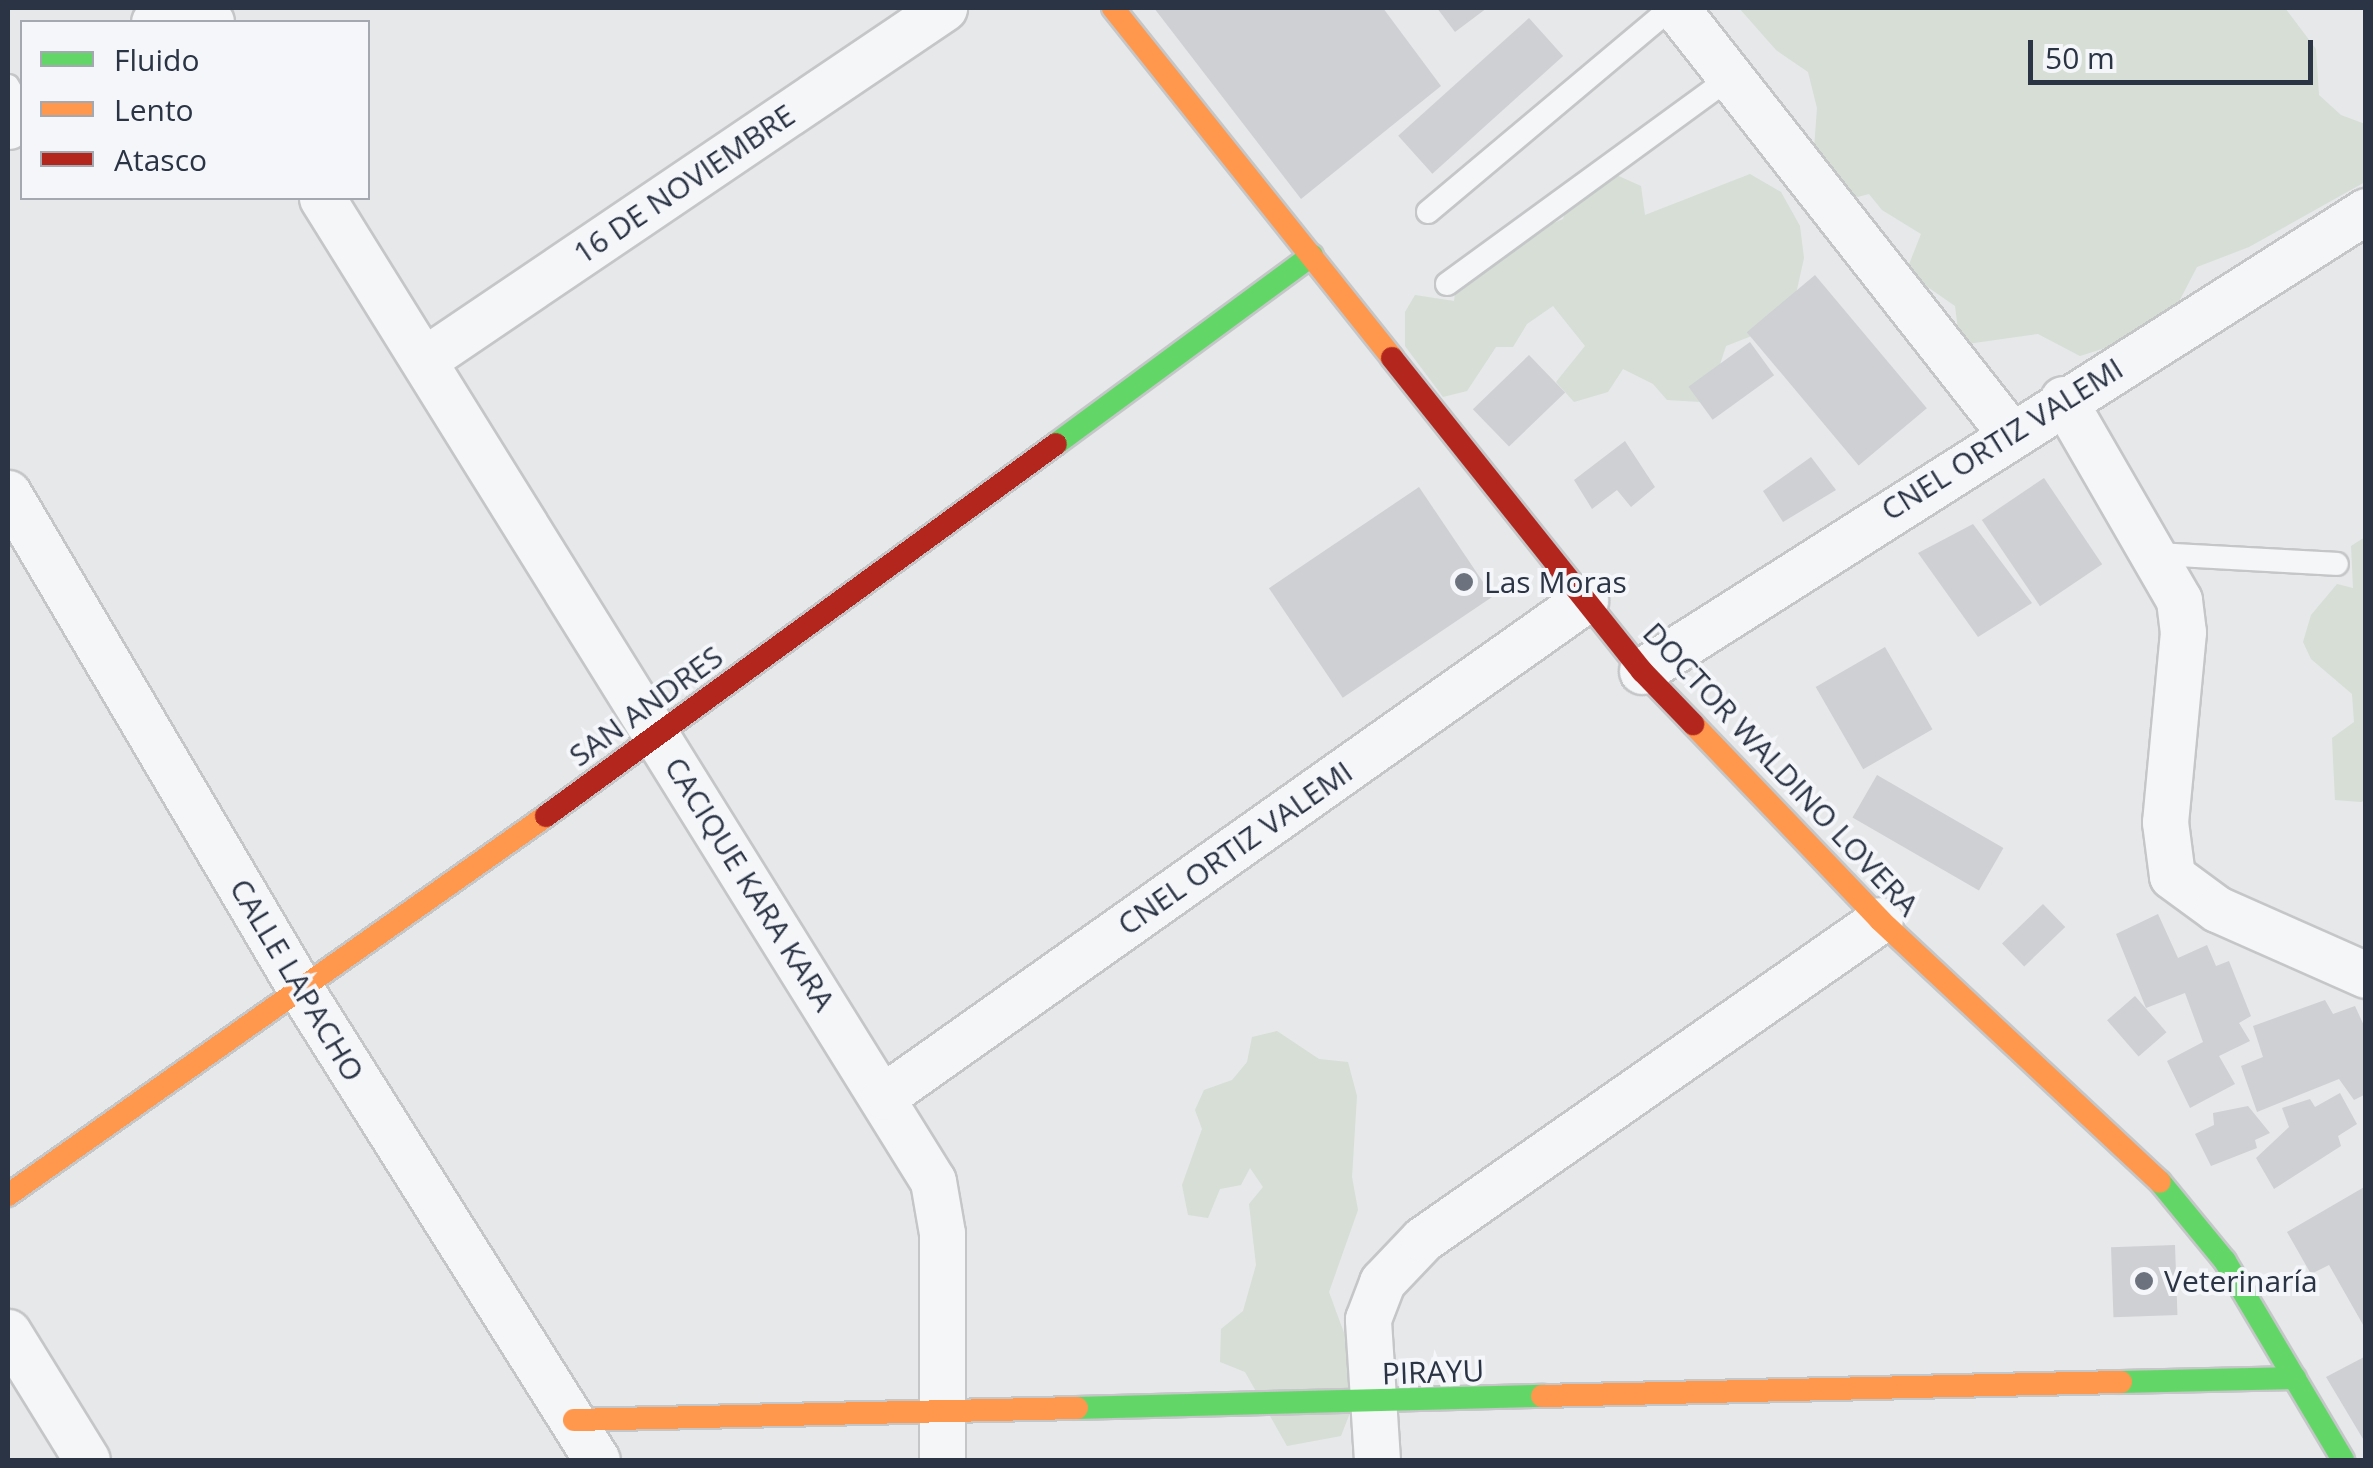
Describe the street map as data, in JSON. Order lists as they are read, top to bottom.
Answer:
{
  "streets": {
    "street": [
      "16 DE NOVIEMBRE",
      "CNEL ORTIZ VALEMI",
      "SAN ANDRES",
      "DOCTOR WALDINO LOVERA",
      "CACIQUE KARA KARA",
      "CALLE LAPACHO",
      "PIRAYU"
    ]
  },
  "crossings": [
    ["16 DE NOVIEMBRE", "CACIQUE KARA KARA"],
    ["CNEL ORTIZ VALEMI", "DOCTOR WALDINO LOVERA"],
    ["CNEL ORTIZ VALEMI", "CACIQUE KARA KARA"],
    ["SAN ANDRES", "DOCTOR WALDINO LOVERA"],
    ["SAN ANDRES", "CACIQUE KARA KARA"],
    ["SAN ANDRES", "CALLE LAPACHO"],
    ["DOCTOR WALDINO LOVERA", "PIRAYU"],
    ["CACIQUE KARA KARA", "PIRAYU"],
    ["CALLE LAPACHO", "PIRAYU"]
  ],
  "places": ["Las Moras", "Veterinaría"],
  "legend": ["Fluido", "Lento", "Atasco"],
  "scale_bar": "50 m"
}
